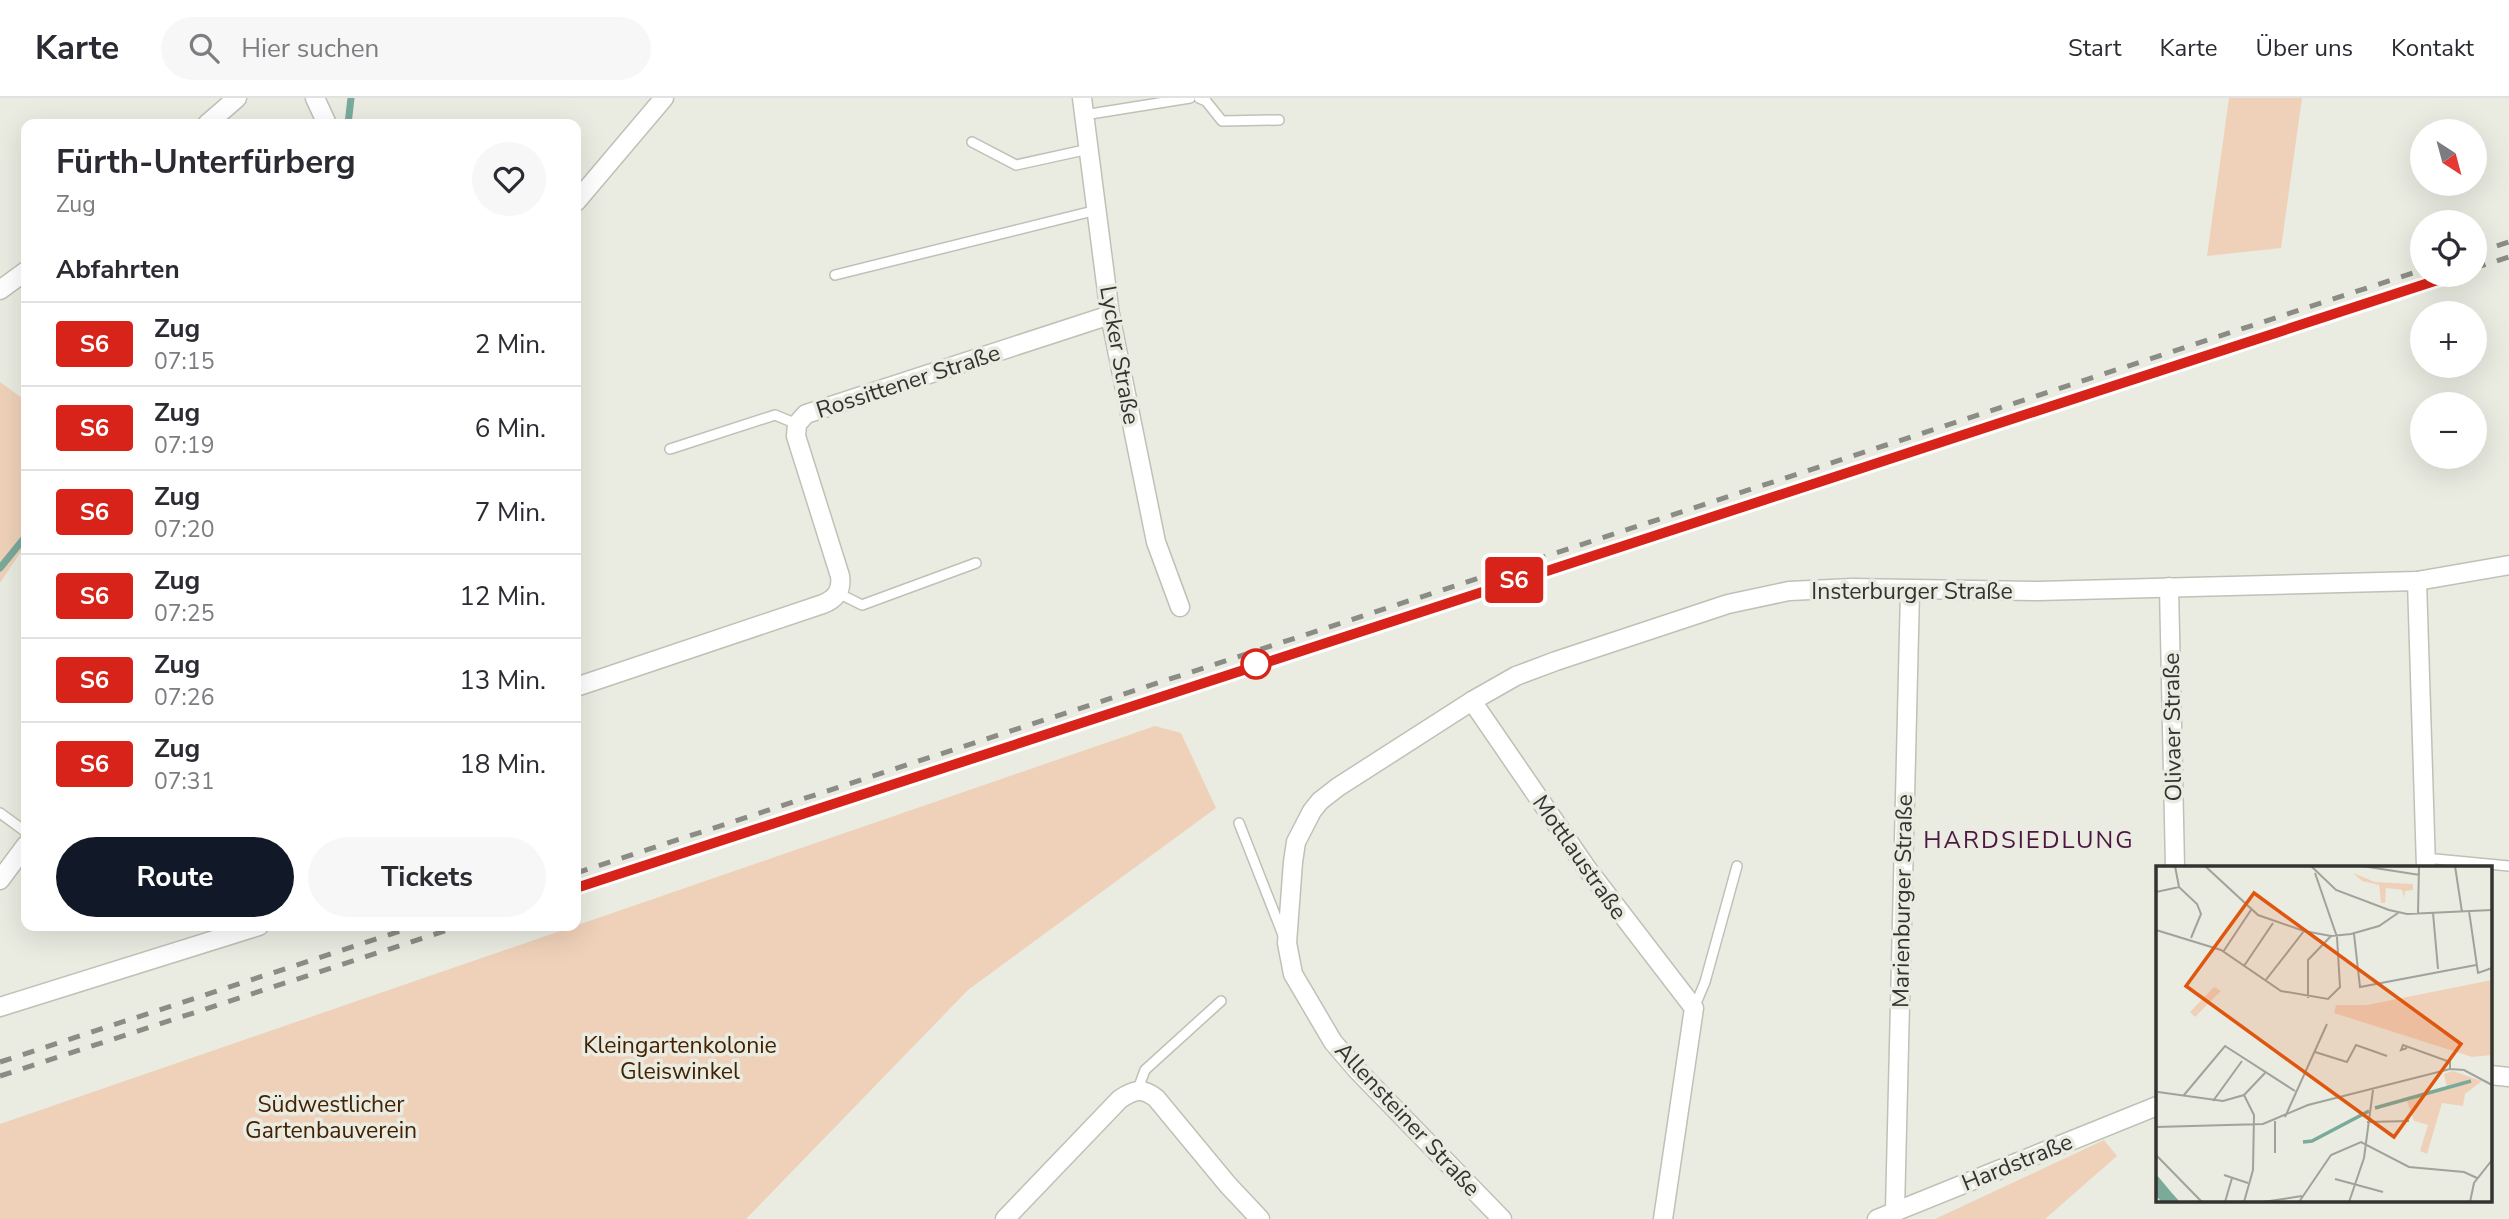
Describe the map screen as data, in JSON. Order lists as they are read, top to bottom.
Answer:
{
  "streets": {
    "street": [
      "Lycker Straße",
      "Rossittener Straße",
      "Insterburger Straße",
      "Olivaer Straße",
      "Mottlaustraße",
      "Marienburger Straße",
      "Allensteiner Straße",
      "Hardstraße"
    ]
  },
  "crossings": [
    ["Lycker Straße", "Rossittener Straße"],
    ["Insterburger Straße", "Olivaer Straße"],
    ["Insterburger Straße", "Mottlaustraße"],
    ["Insterburger Straße", "Marienburger Straße"],
    ["Insterburger Straße", "Allensteiner Straße"],
    ["Marienburger Straße", "Hardstraße"]
  ],
  "districts": ["HARDSIEDLUNG"],
  "parks": ["Kleingartenkolonie Gleiswinkel", "Südwestlicher Gartenbauverein"],
  "north": "bottom right",
  "page": {
    "header": "Karte",
    "search": "Hier suchen",
    "nav": [
      "Start",
      "Karte",
      "Über uns",
      "Kontakt"
    ],
    "on_map": "S6",
    "map_buttons": ["+", "−"],
    "heading": [
      ["Fürth-Unterfürberg", "Zug"],
      "Abfahrten"
    ],
    "list": [
      {
        "mark": "S6",
        "name": "Zug",
        "note": "07:15",
        "value": "2 Min."
      },
      {
        "mark": "S6",
        "name": "Zug",
        "note": "07:19",
        "value": "6 Min."
      },
      {
        "mark": "S6",
        "name": "Zug",
        "note": "07:20",
        "value": "7 Min."
      },
      {
        "mark": "S6",
        "name": "Zug",
        "note": "07:25",
        "value": "12 Min."
      },
      {
        "mark": "S6",
        "name": "Zug",
        "note": "07:26",
        "value": "13 Min."
      },
      {
        "mark": "S6",
        "name": "Zug",
        "note": "07:31",
        "value": "18 Min."
      }
    ],
    "buttons": ["Route", "Tickets"]
  }
}
